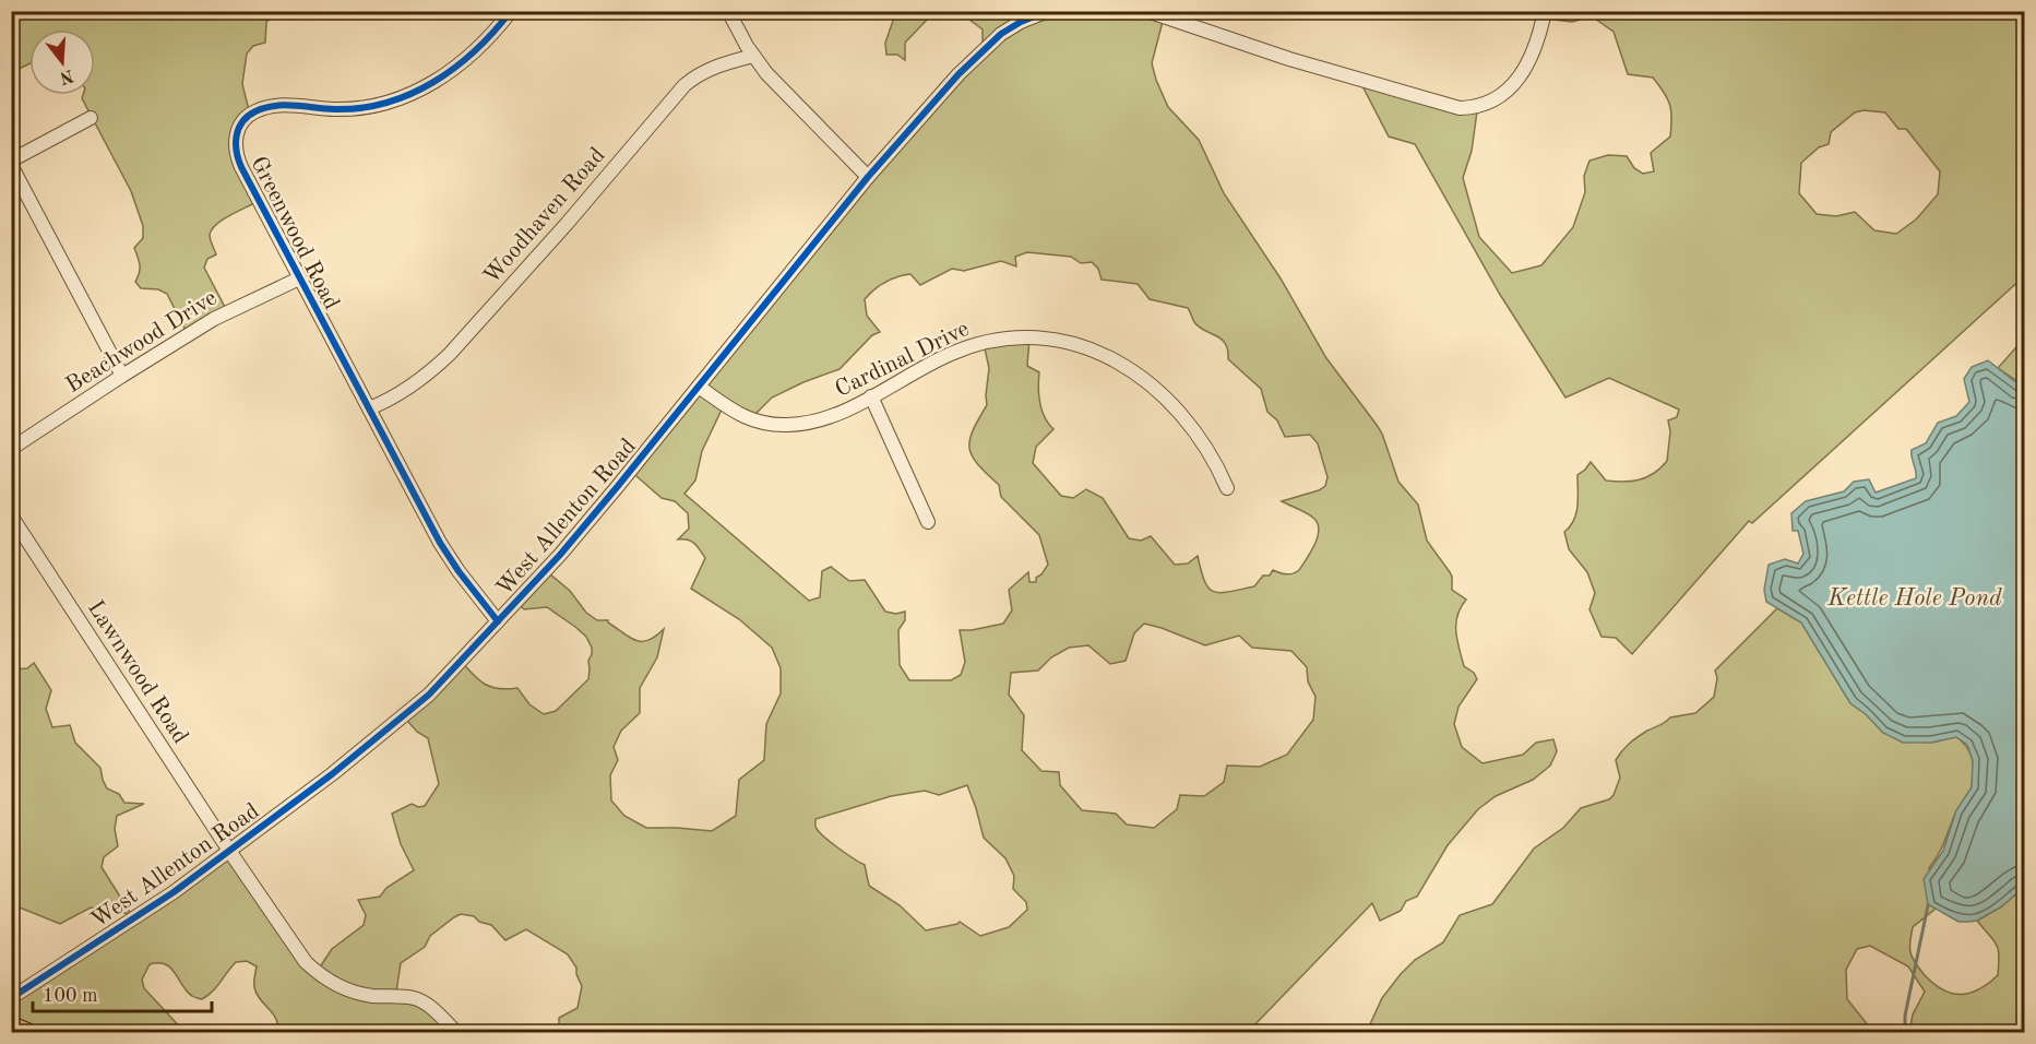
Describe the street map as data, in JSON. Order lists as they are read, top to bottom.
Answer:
{
  "streets": {
    "street": [
      "Woodhaven Road",
      "Greenwood Road",
      "Beachwood Drive",
      "Cardinal Drive",
      "West Allenton Road",
      "Lawnwood Road"
    ]
  },
  "crossings": [
    ["Woodhaven Road", "Greenwood Road"],
    ["Greenwood Road", "Beachwood Drive"],
    ["Greenwood Road", "West Allenton Road"],
    ["Cardinal Drive", "West Allenton Road"],
    ["West Allenton Road", "Lawnwood Road"]
  ],
  "water": ["Kettle Hole Pond"],
  "scale_bar": "100 m",
  "north": "bottom"
}
